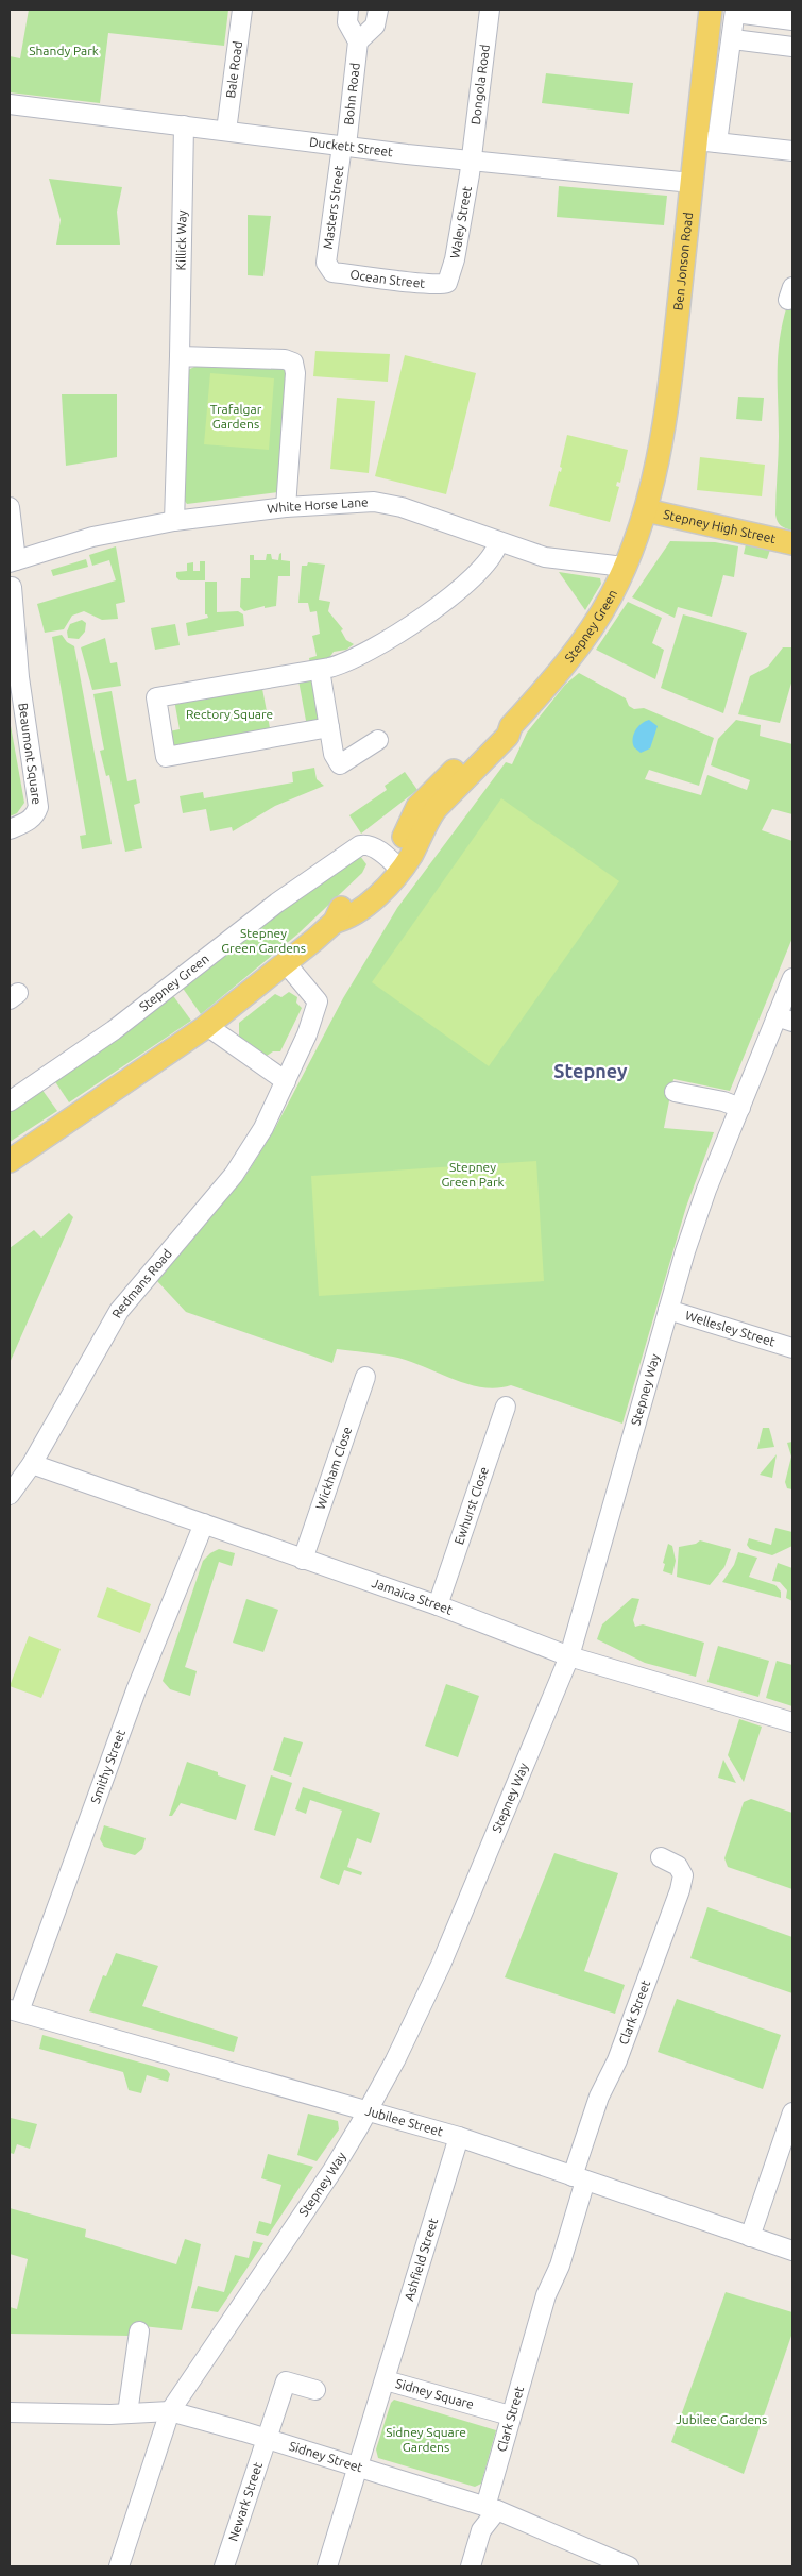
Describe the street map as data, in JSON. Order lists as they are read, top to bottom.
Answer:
{
  "streets": {
    "main road": ["Ben Jonson Road", "Stepney High Street", "Stepney Green"],
    "street": [
      "Bale Road",
      "Dongola Road",
      "Bohn Road",
      "Duckett Street",
      "Masters Street",
      "Waley Street",
      "Killick Way",
      "Ocean Street",
      "White Horse Lane",
      "Beaumont Square",
      "Redmans Road",
      "Wellesley Street",
      "Stepney Way",
      "Wickham Close",
      "Ewhurst Close",
      "Jamaica Street",
      "Smithy Street",
      "Clark Street",
      "Jubilee Street",
      "Ashfield Street",
      "Sidney Square",
      "Sidney Street",
      "Newark Street"
    ]
  },
  "crossings": [
    ["Bale Road", "Duckett Street"],
    ["Dongola Road", "Duckett Street"],
    ["Dongola Road", "Waley Street"],
    ["Bohn Road", "Duckett Street"],
    ["Bohn Road", "Masters Street"],
    ["Duckett Street", "Masters Street"],
    ["Duckett Street", "Waley Street"],
    ["Duckett Street", "Killick Way"],
    ["Duckett Street", "Ben Jonson Road"],
    ["Masters Street", "Ocean Street"],
    ["Waley Street", "Ocean Street"],
    ["Ben Jonson Road", "Stepney High Street"],
    ["Ben Jonson Road", "Stepney Green"],
    ["White Horse Lane", "Stepney Green"],
    ["Stepney High Street", "Stepney Green"],
    ["Stepney Green", "Redmans Road"],
    ["Redmans Road", "Jamaica Street"],
    ["Wellesley Street", "Stepney Way"],
    ["Stepney Way", "Jamaica Street"],
    ["Stepney Way", "Jubilee Street"],
    ["Stepney Way", "Sidney Street"],
    ["Wickham Close", "Jamaica Street"],
    ["Ewhurst Close", "Jamaica Street"],
    ["Jamaica Street", "Smithy Street"],
    ["Smithy Street", "Jubilee Street"],
    ["Clark Street", "Jubilee Street"],
    ["Clark Street", "Sidney Square"],
    ["Clark Street", "Sidney Street"],
    ["Jubilee Street", "Ashfield Street"],
    ["Ashfield Street", "Sidney Square"],
    ["Sidney Square", "Sidney Street"],
    ["Sidney Street", "Newark Street"]
  ],
  "districts": ["Stepney"],
  "parks": [
    "Shandy Park",
    "Trafalgar Gardens",
    "Rectory Square",
    "Stepney Green Gardens",
    "Stepney Green Park",
    "Jubilee Gardens",
    "Sidney Square Gardens"
  ]
}
